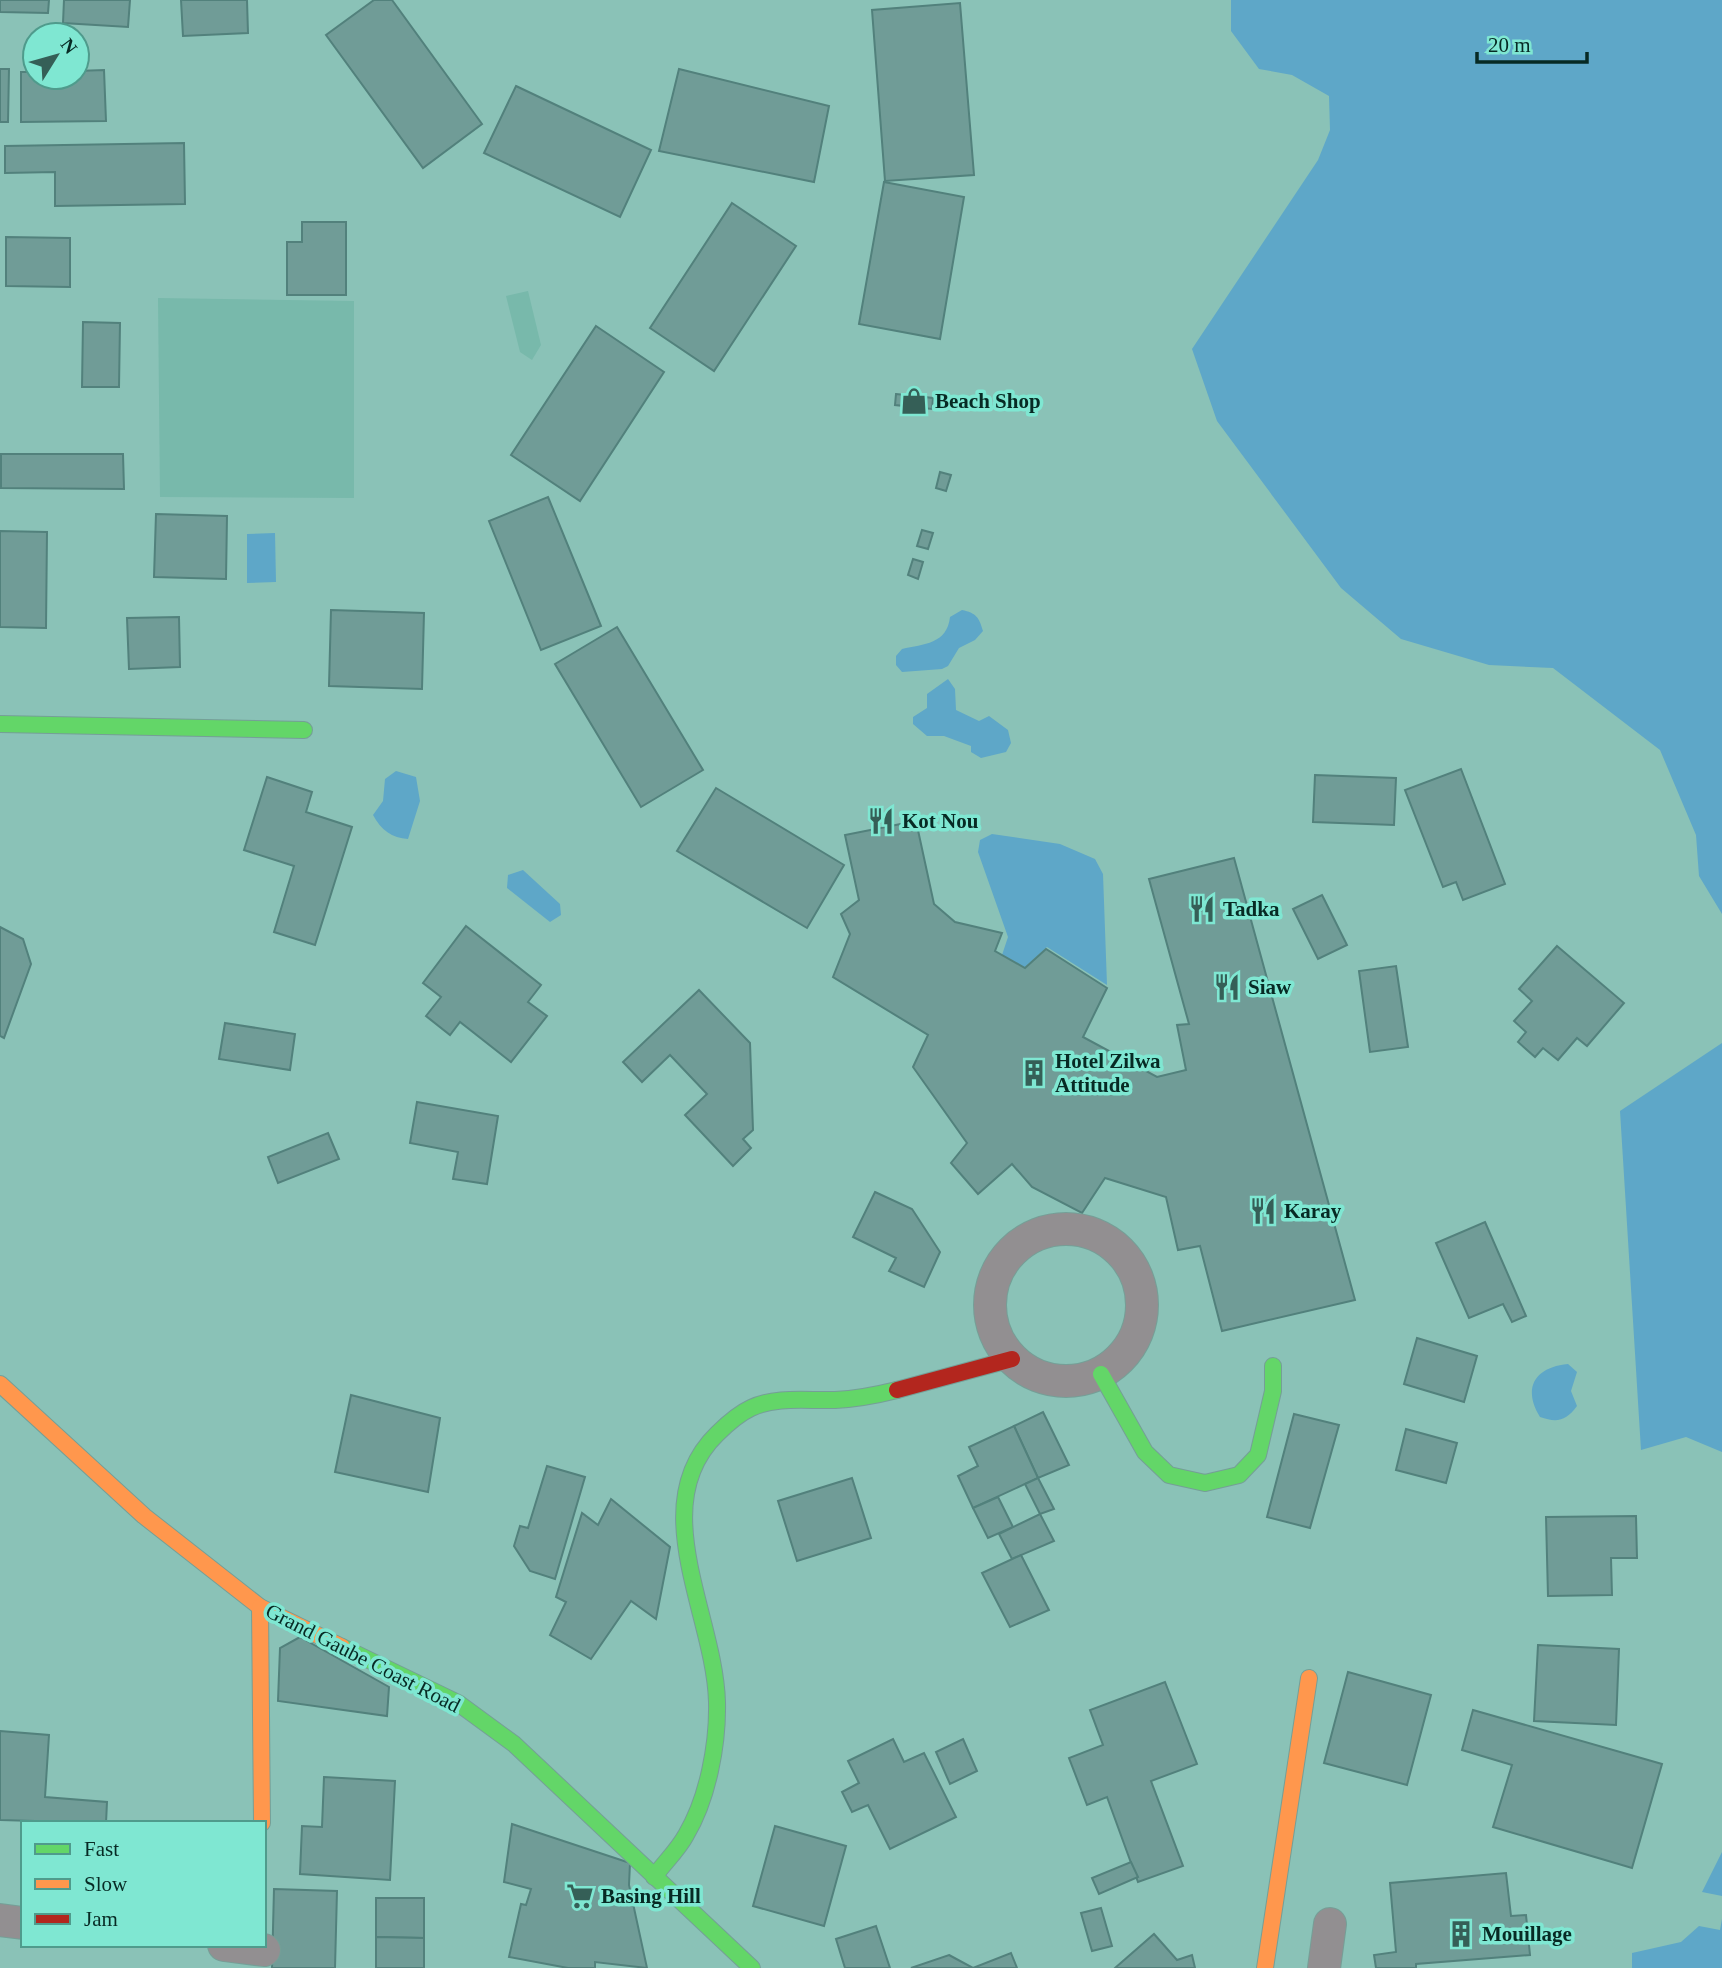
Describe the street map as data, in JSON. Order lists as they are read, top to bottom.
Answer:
{
  "streets": {
    "street": ["Grand Gaube Coast Road"]
  },
  "places": {
    "shop": ["Beach Shop"],
    "restaurant": [
      "Kot Nou",
      "Tadka",
      "Siaw",
      "Karay"
    ],
    "building": ["Hotel Zilwa Attitude", "Mouillage"],
    "supermarket": ["Basing Hill"]
  },
  "legend": ["Fast", "Slow", "Jam"],
  "scale_bar": "20 m",
  "north": "top right"
}
